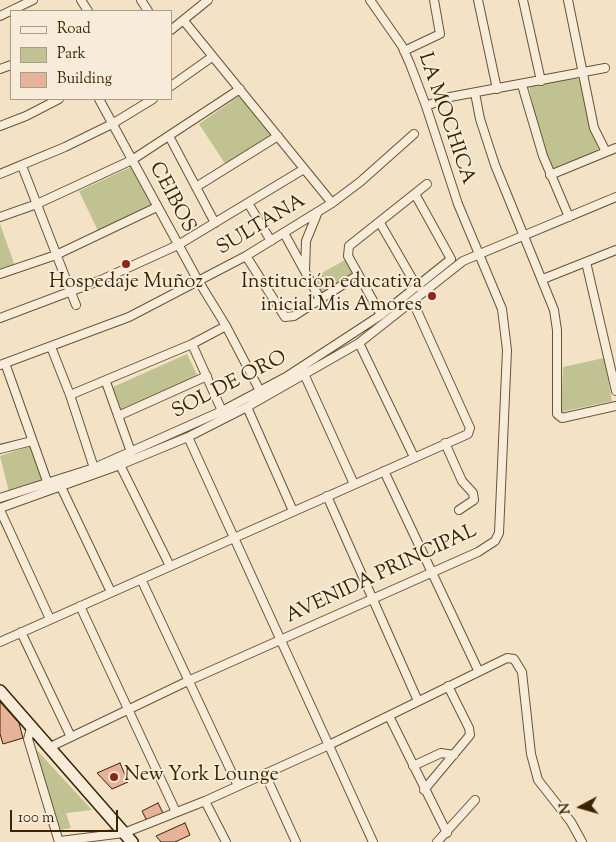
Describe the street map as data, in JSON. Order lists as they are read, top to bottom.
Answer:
{
  "streets": {
    "street": [
      "LA MOCHICA",
      "CEIBOS",
      "SULTANA",
      "SOL DE ORO",
      "AVENIDA PRINCIPAL"
    ]
  },
  "crossings": [
    ["LA MOCHICA", "AVENIDA PRINCIPAL"],
    ["CEIBOS", "SULTANA"],
    ["CEIBOS", "SOL DE ORO"]
  ],
  "places": ["Hospedaje Muñoz", "Institución educativa inicial Mis Amores", "New York Lounge"],
  "legend": ["Road", "Park", "Building"],
  "scale_bar": "100 m",
  "north": "left"
}
